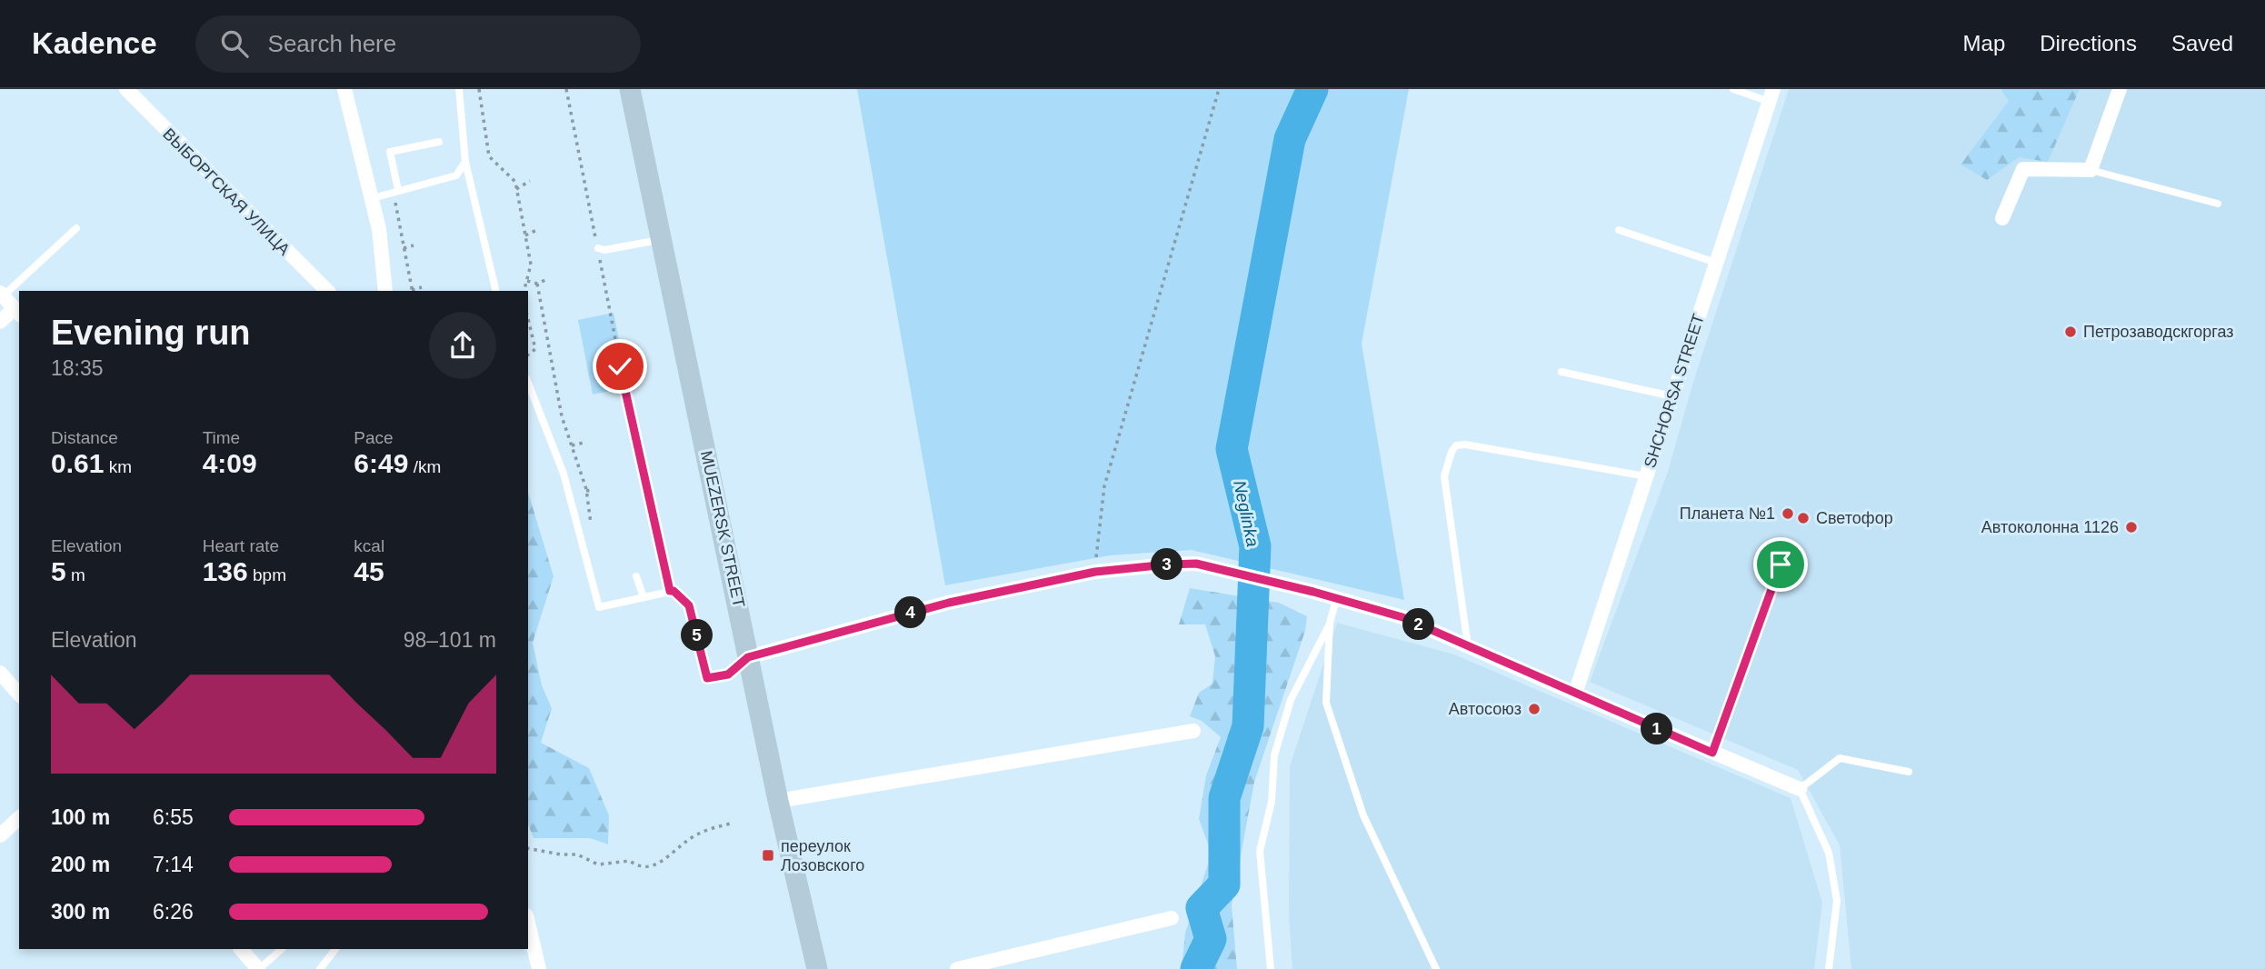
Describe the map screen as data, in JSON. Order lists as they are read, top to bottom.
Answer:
{
  "streets": {
    "main road": ["MUEZERSK STREET"],
    "street": ["ВЫБОРГСКАЯ УЛИЦА", "SHCHORSA STREET"]
  },
  "water": ["Neglinka"],
  "places": {
    "other": [
      "Петрозаводскгоргаз",
      "Планета №1",
      "Светофор",
      "Автоколонна 1126",
      "Автосоюз"
    ],
    "transit": ["переулок Лозовского"]
  },
  "page": {
    "header": "Kadence",
    "search": "Search here",
    "nav": ["Map", "Directions", "Saved"],
    "heading": ["Evening run", "18:35"],
    "stats": [
      ["Distance", "0.61 km"],
      ["Time", "4:09"],
      ["Pace", "6:49 /km"],
      ["Elevation", "5 m"],
      ["Heart rate", "136 bpm"],
      ["kcal", "45"]
    ],
    "pins": [
      "3",
      "4",
      "2",
      "5",
      "1"
    ],
    "chart": ["Elevation", "98–101 m"],
    "list": [
      {
        "name": "100 m",
        "note": "6:55"
      },
      {
        "name": "200 m",
        "note": "7:14"
      },
      {
        "name": "300 m",
        "note": "6:26"
      }
    ]
  }
}
